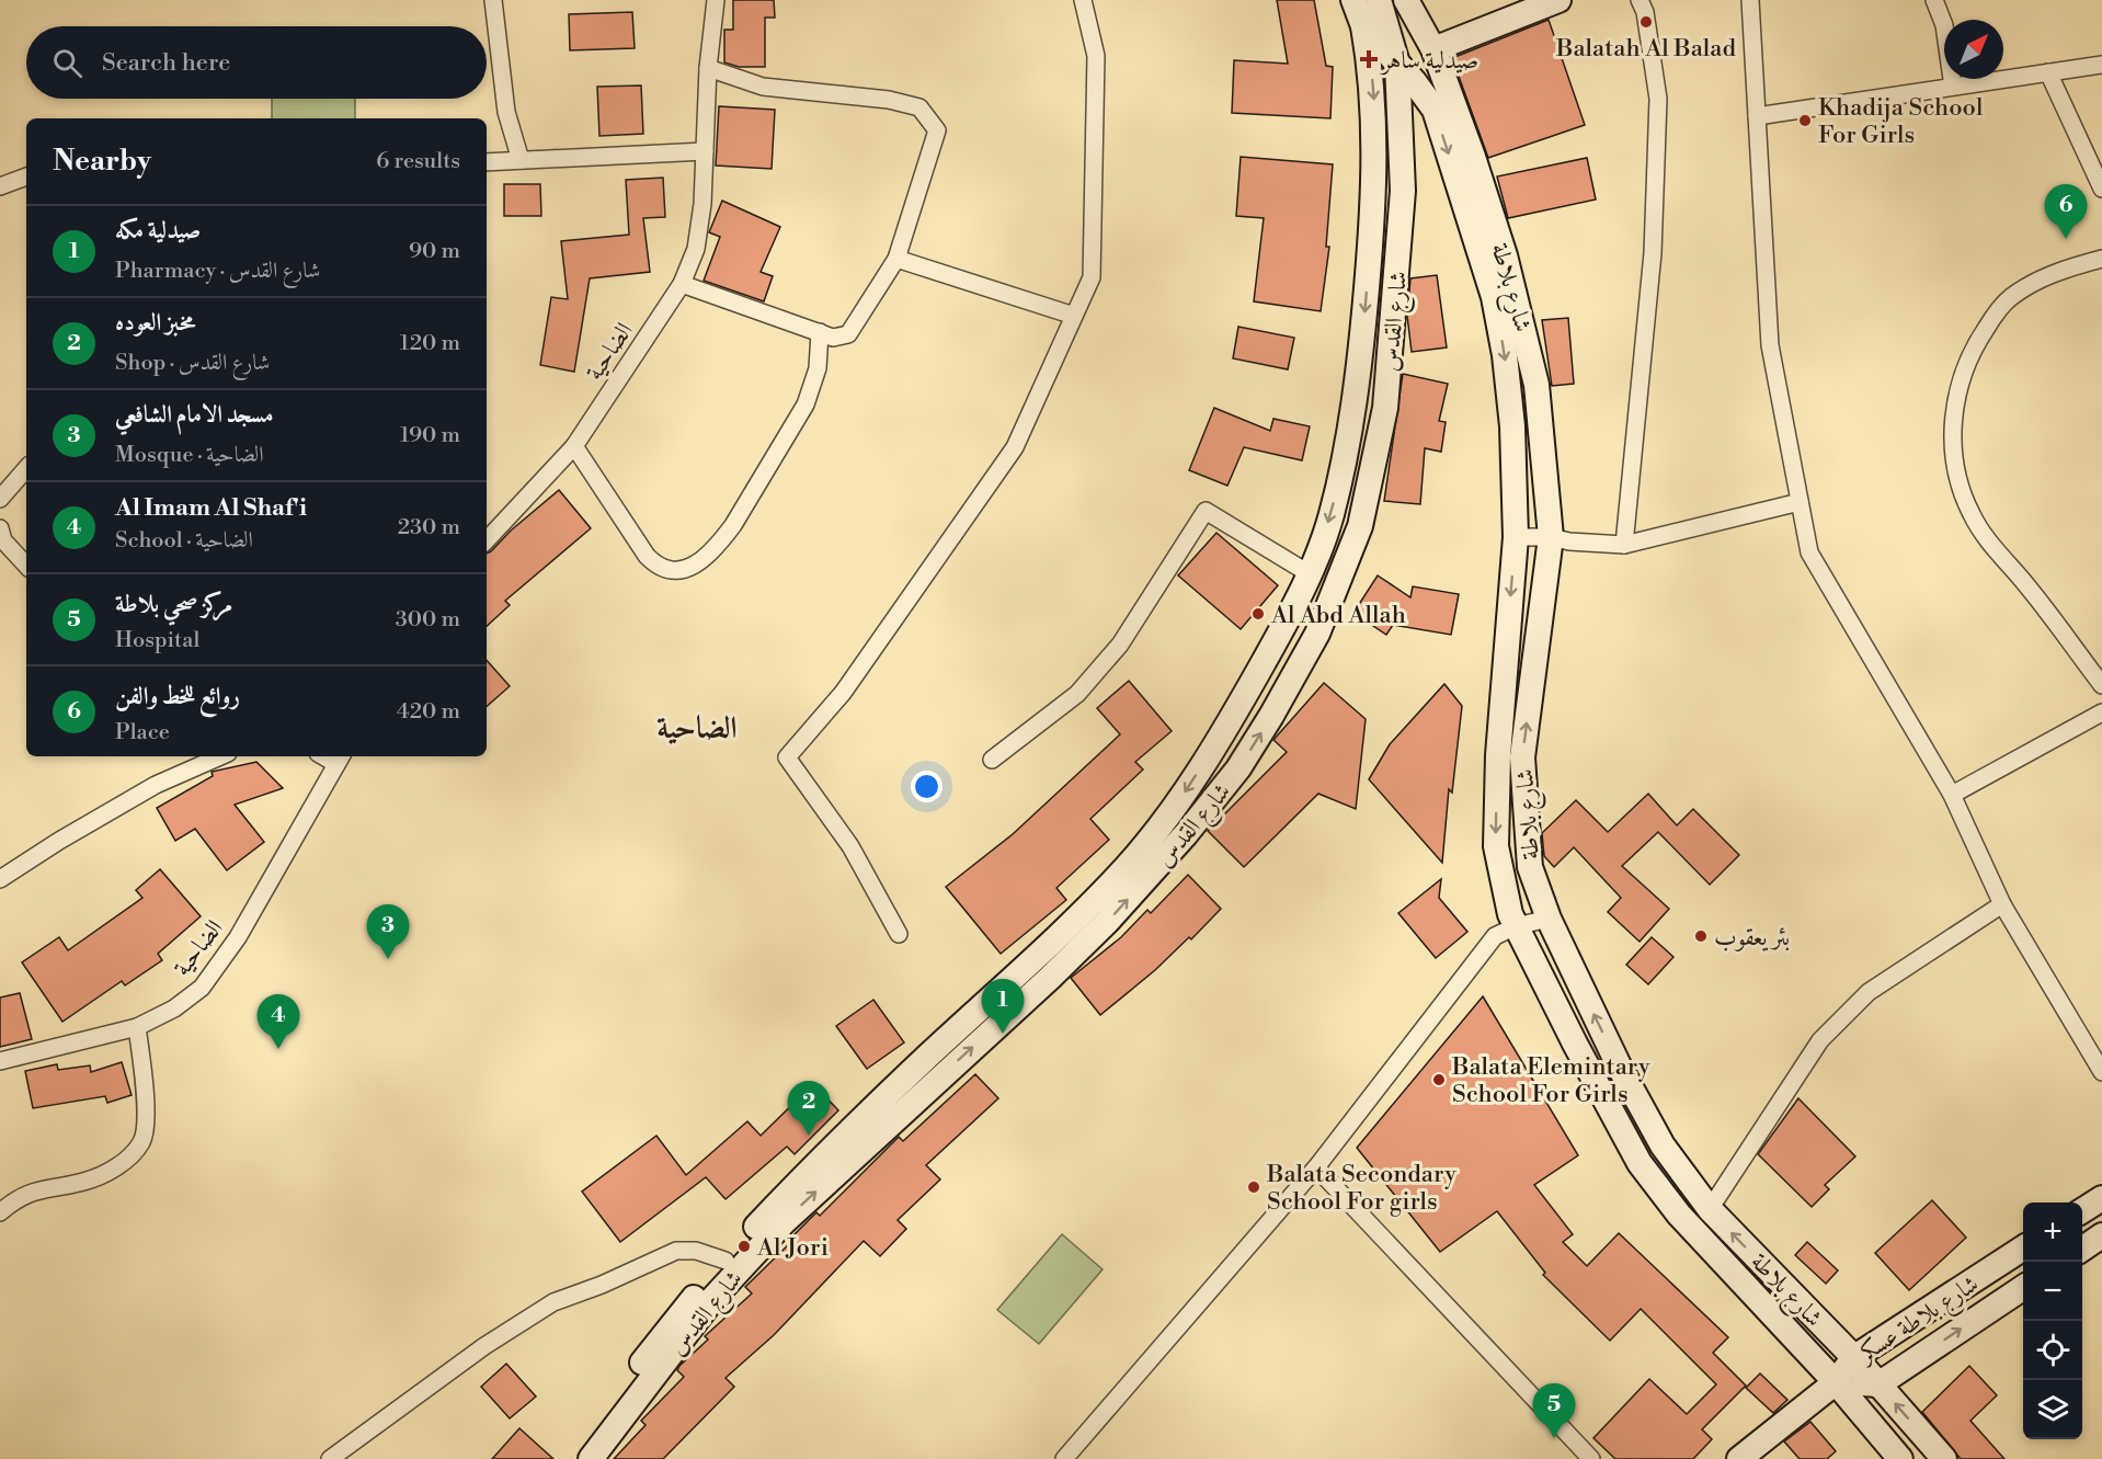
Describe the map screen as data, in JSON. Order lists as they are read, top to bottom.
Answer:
{
  "streets": {
    "main road": ["شارع بلاطة", "شارع القدس", "شارع بلاطة عسكر"],
    "street": ["الضاحية"]
  },
  "crossings": [
    ["شارع بلاطة", "شارع القدس"],
    ["شارع بلاطة", "شارع بلاطة عسكر"]
  ],
  "districts": ["الضاحية"],
  "places": {
    "other": [
      "Balatah Al Balad",
      "Khadija School For Girls",
      "Al Abd Allah",
      "بئر يعقوب",
      "Balata Elemintary School For Girls",
      "Balata Secondary School For girls",
      "Al Jori"
    ],
    "health": ["صيدلية ساهر"]
  },
  "north": "top right",
  "page": {
    "search": "Search here",
    "heading": ["Nearby", "6 results"],
    "pins": [
      "6",
      "3",
      "1",
      "4",
      "2",
      "5"
    ],
    "list": [
      {
        "mark": "1",
        "name": "صيدلية مكه",
        "note": "Pharmacy · شارع القدس",
        "value": "90 m"
      },
      {
        "mark": "2",
        "name": "مخبز العوده",
        "note": "Shop · شارع القدس",
        "value": "120 m"
      },
      {
        "mark": "3",
        "name": "مسجد الامام الشافعي",
        "note": "Mosque · الضاحية",
        "value": "190 m"
      },
      {
        "mark": "4",
        "name": "Al Imam Al Shaf'i",
        "note": "School · الضاحية",
        "value": "230 m"
      },
      {
        "mark": "5",
        "name": "مركز صحي بلاطة",
        "note": "Hospital",
        "value": "300 m"
      },
      {
        "mark": "6",
        "name": "روائع للخط والفن",
        "note": "Place",
        "value": "420 m"
      }
    ],
    "map_buttons": ["+", "−"]
  }
}
